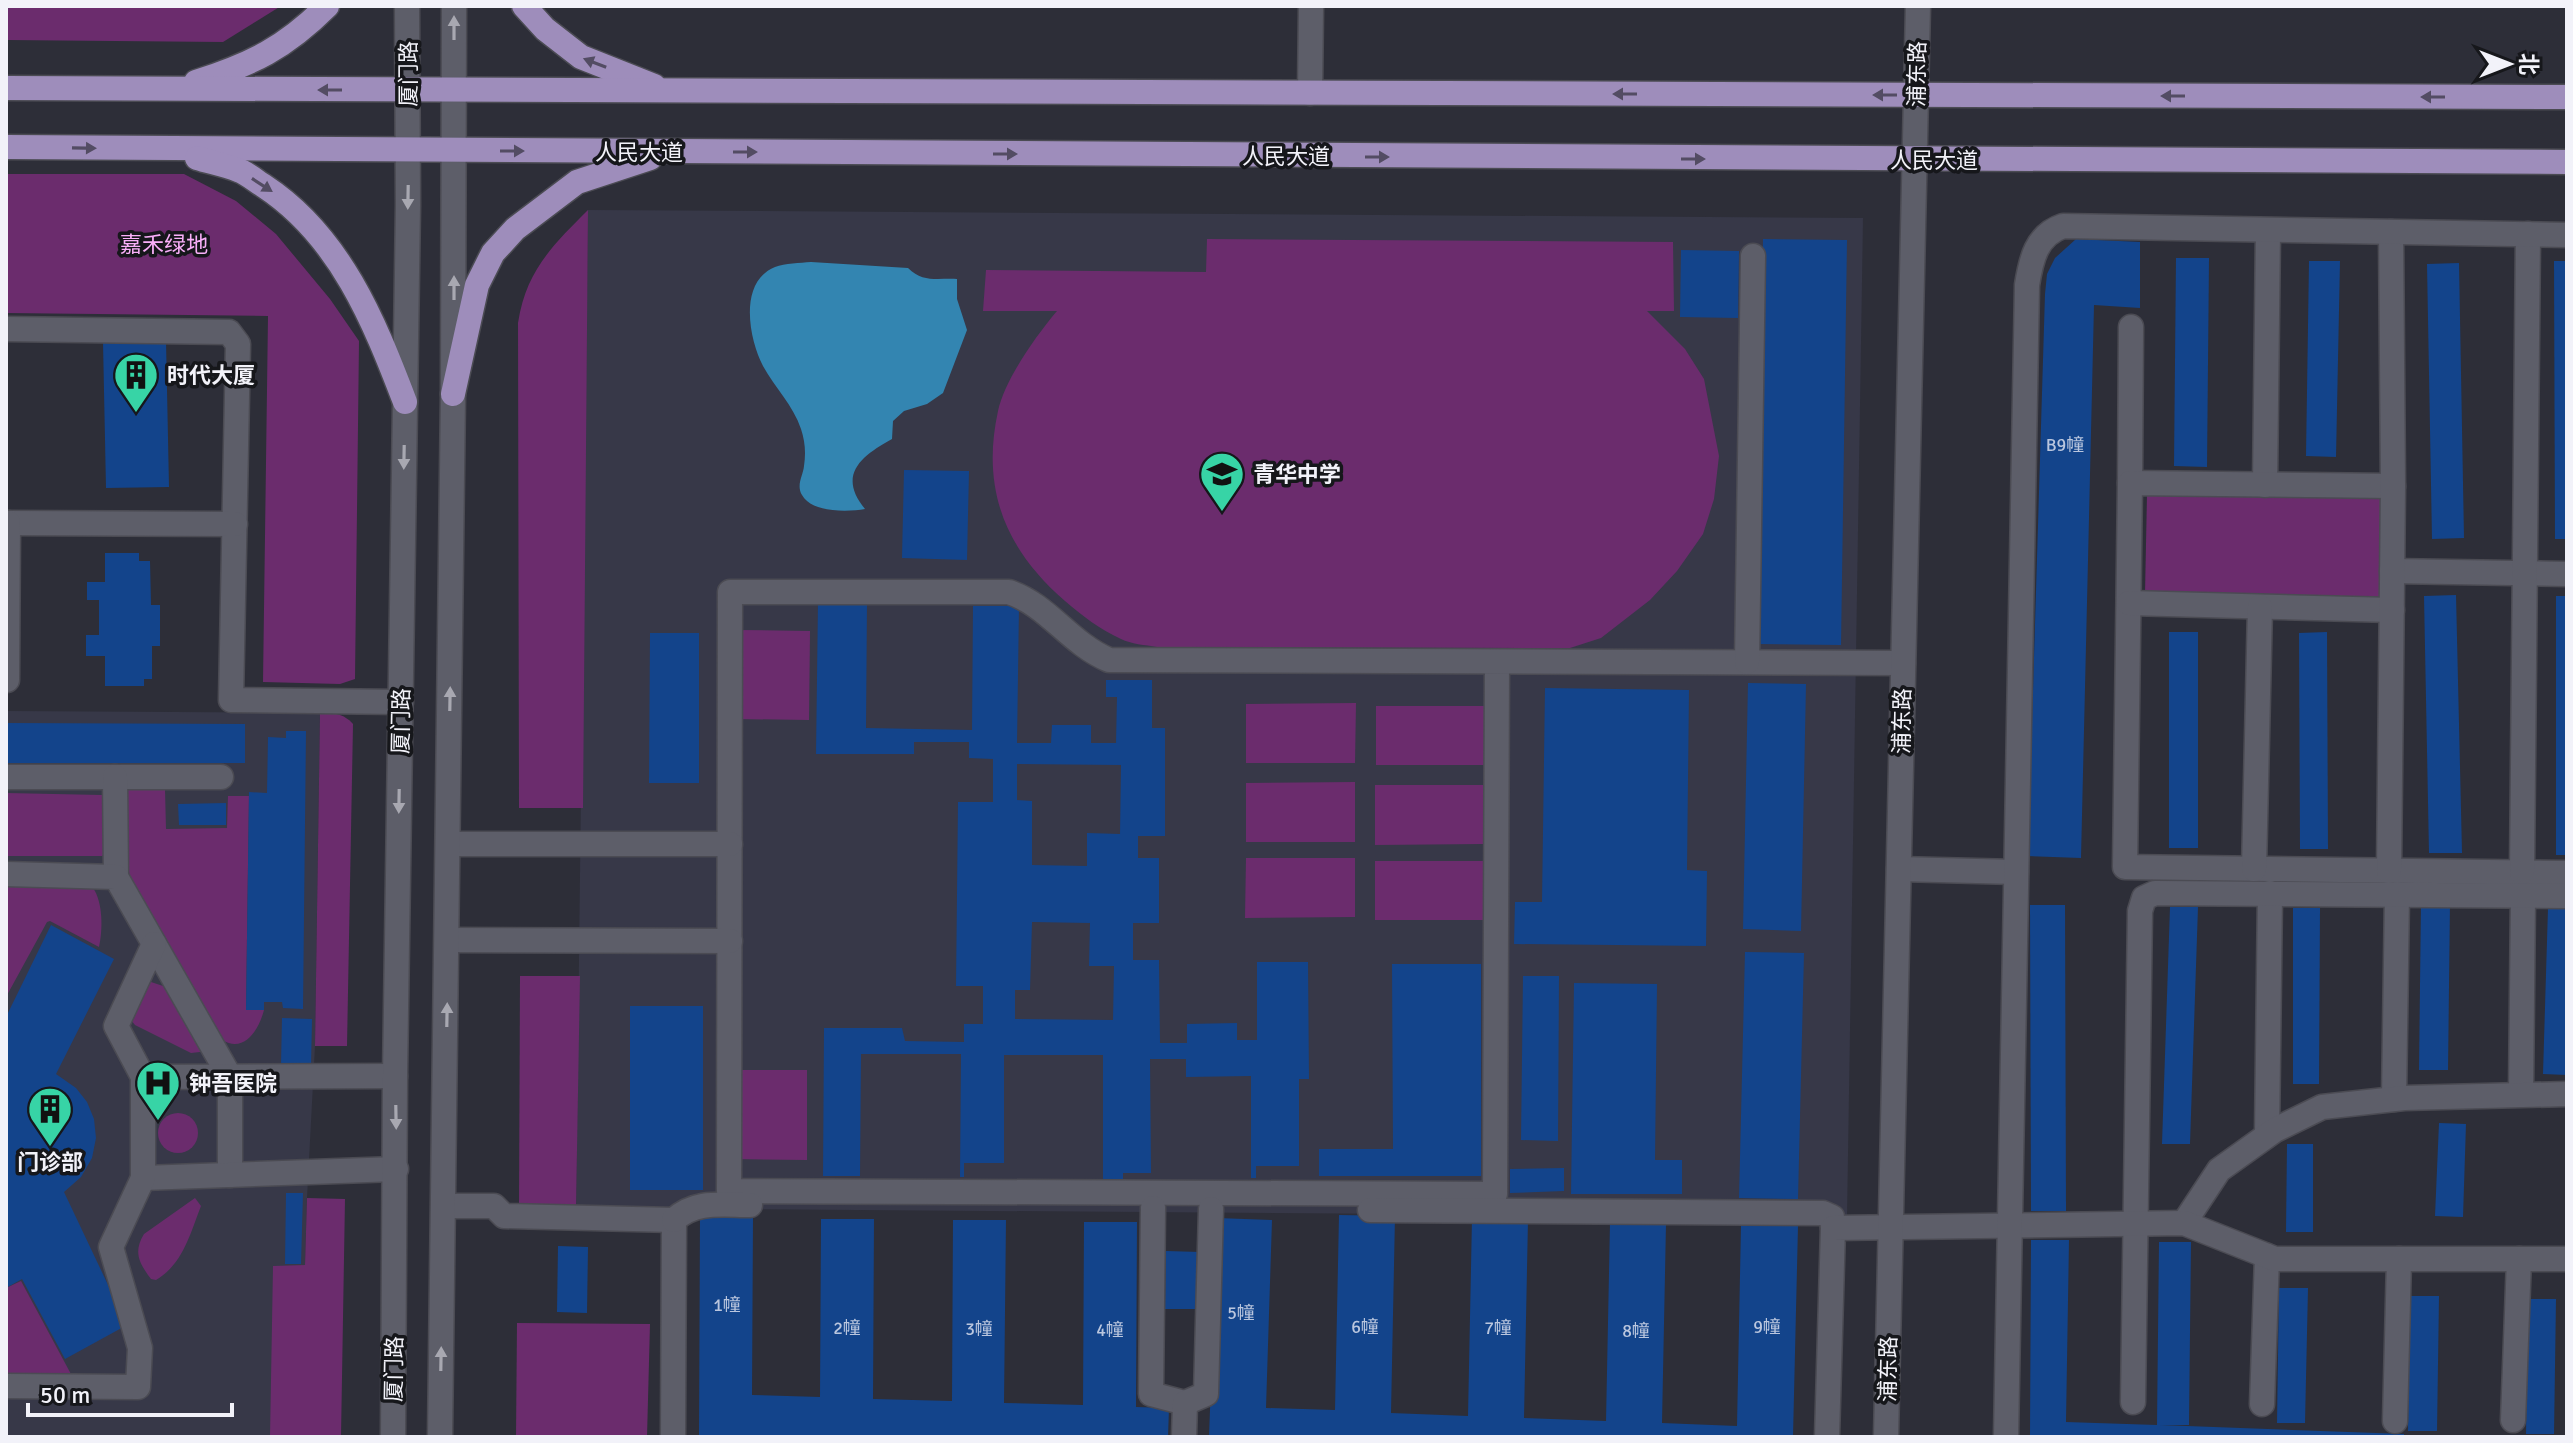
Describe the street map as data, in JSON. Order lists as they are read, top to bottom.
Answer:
{
  "streets": {
    "main road": ["人民大道"],
    "street": ["厦门路", "浦东路"]
  },
  "crossings": [
    ["厦门路", "人民大道"],
    ["浦东路", "人民大道"]
  ],
  "parks": ["嘉禾绿地"],
  "places": {
    "building": ["时代大厦", "门诊部"],
    "school or university": ["青华中学"],
    "hospital": ["钟吾医院"]
  },
  "house_numbers": [
    "B9幢",
    "1幢",
    "5幢",
    "6幢",
    "9幢",
    "2幢",
    "7幢",
    "3幢",
    "4幢",
    "8幢"
  ],
  "scale_bar": "50 m",
  "north": "right"
}
